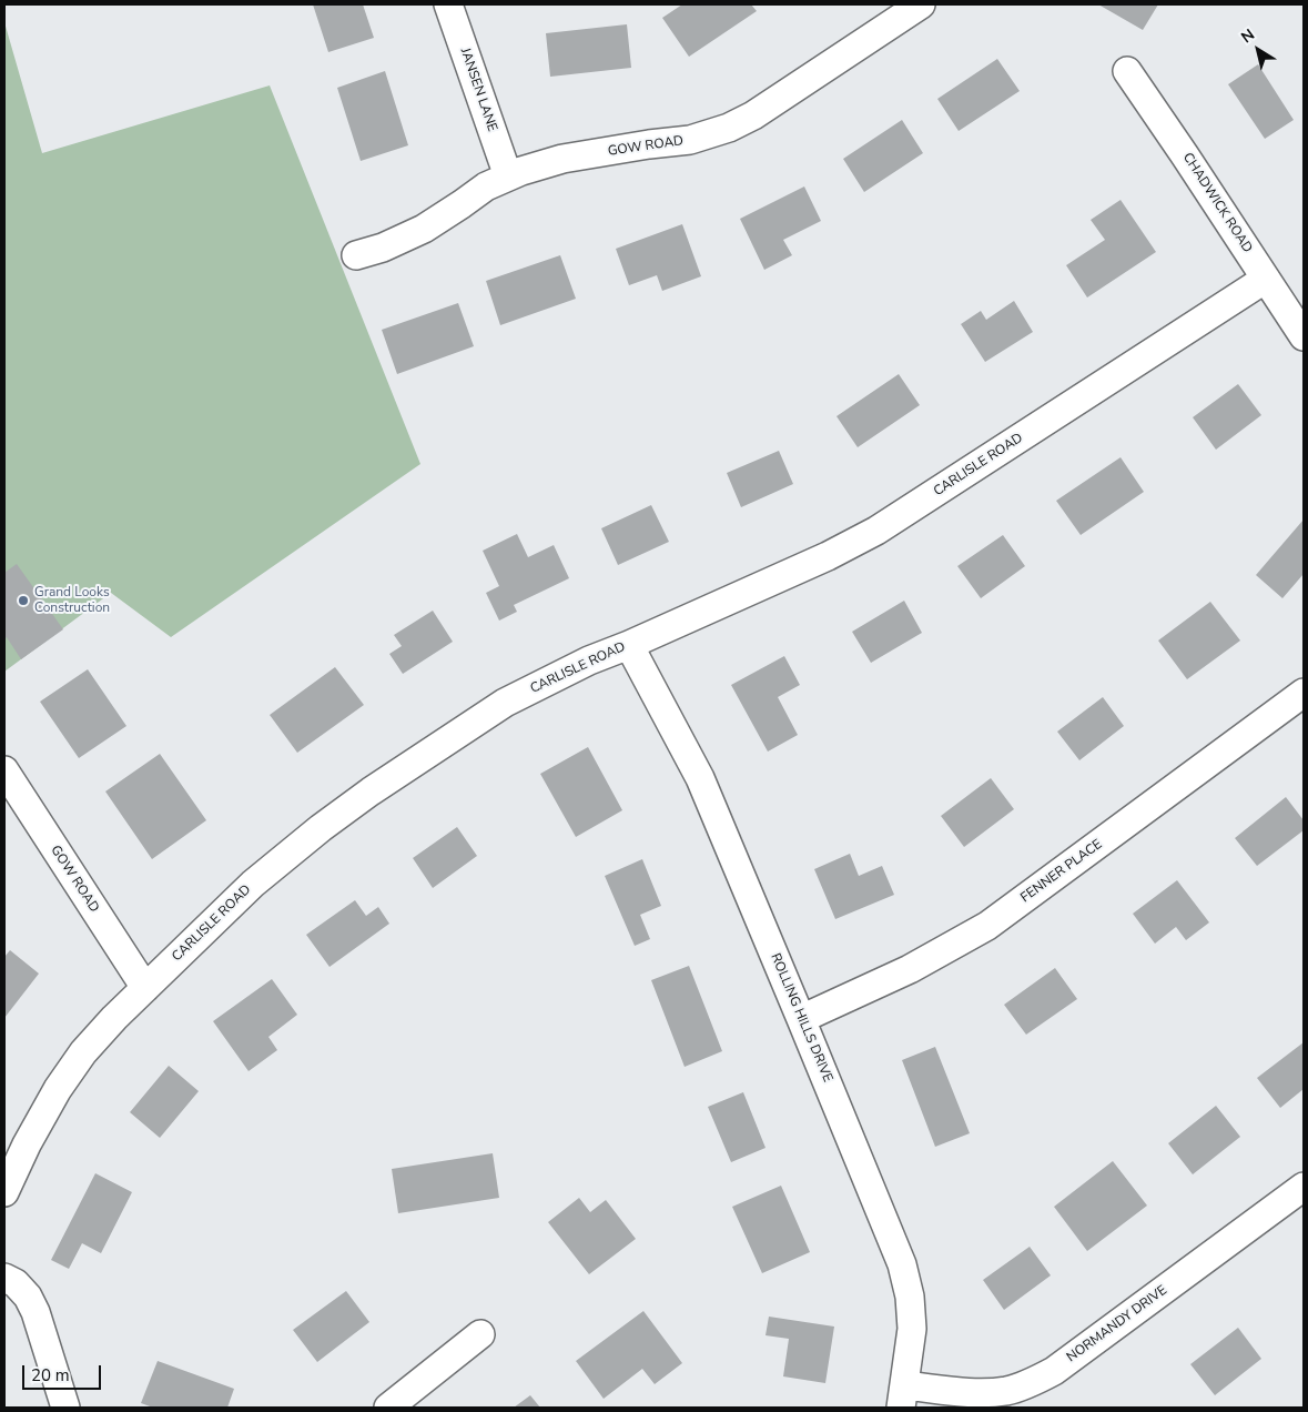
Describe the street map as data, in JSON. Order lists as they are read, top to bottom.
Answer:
{
  "streets": {
    "street": [
      "JANSEN LANE",
      "GOW ROAD",
      "CHADWICK ROAD",
      "CARLISLE ROAD",
      "FENNER PLACE",
      "ROLLING HILLS DRIVE",
      "NORMANDY DRIVE"
    ]
  },
  "crossings": [
    ["JANSEN LANE", "GOW ROAD"],
    ["GOW ROAD", "CARLISLE ROAD"],
    ["CHADWICK ROAD", "CARLISLE ROAD"],
    ["CARLISLE ROAD", "ROLLING HILLS DRIVE"],
    ["FENNER PLACE", "ROLLING HILLS DRIVE"],
    ["ROLLING HILLS DRIVE", "NORMANDY DRIVE"]
  ],
  "places": ["Grand Looks Construction"],
  "scale_bar": "20 m",
  "north": "top left"
}
